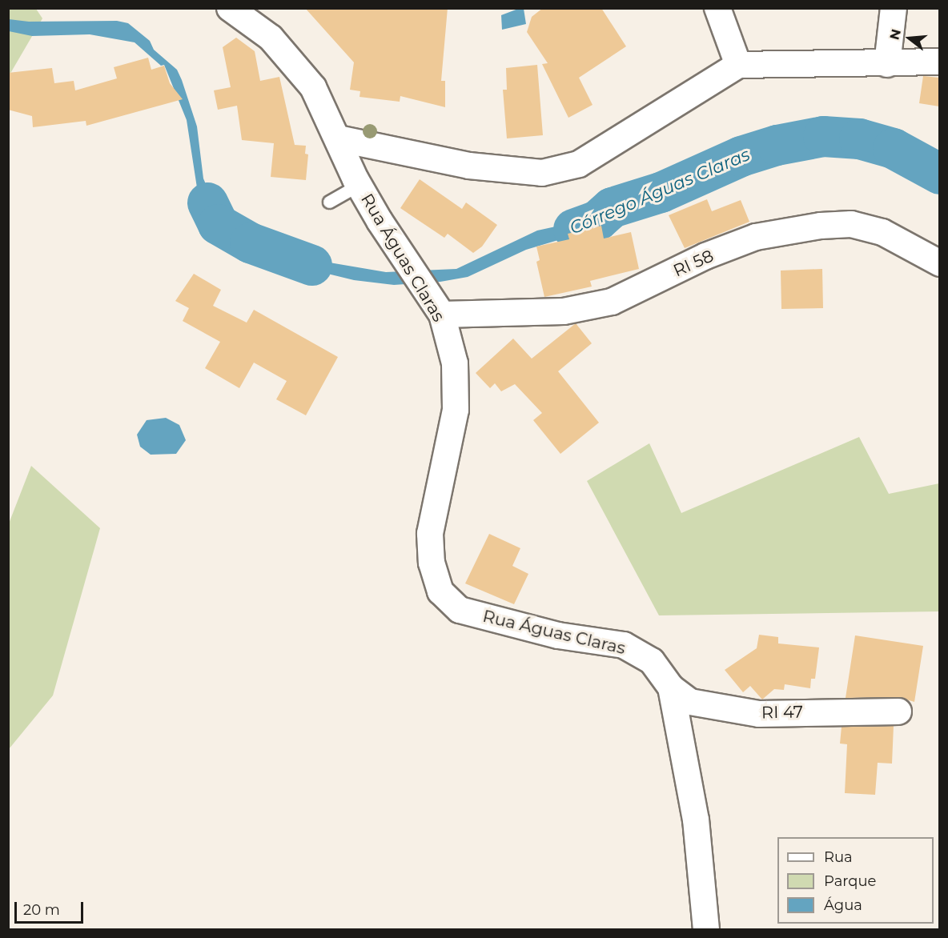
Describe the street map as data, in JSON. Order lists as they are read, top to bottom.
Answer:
{
  "streets": {
    "street": ["Rua Águas Claras", "RI 58", "RI 47"]
  },
  "crossings": [
    ["Rua Águas Claras", "RI 58"],
    ["Rua Águas Claras", "RI 47"]
  ],
  "water": ["Córrego Águas Claras"],
  "legend": ["Rua", "Parque", "Água"],
  "scale_bar": "20 m",
  "north": "left"
}
